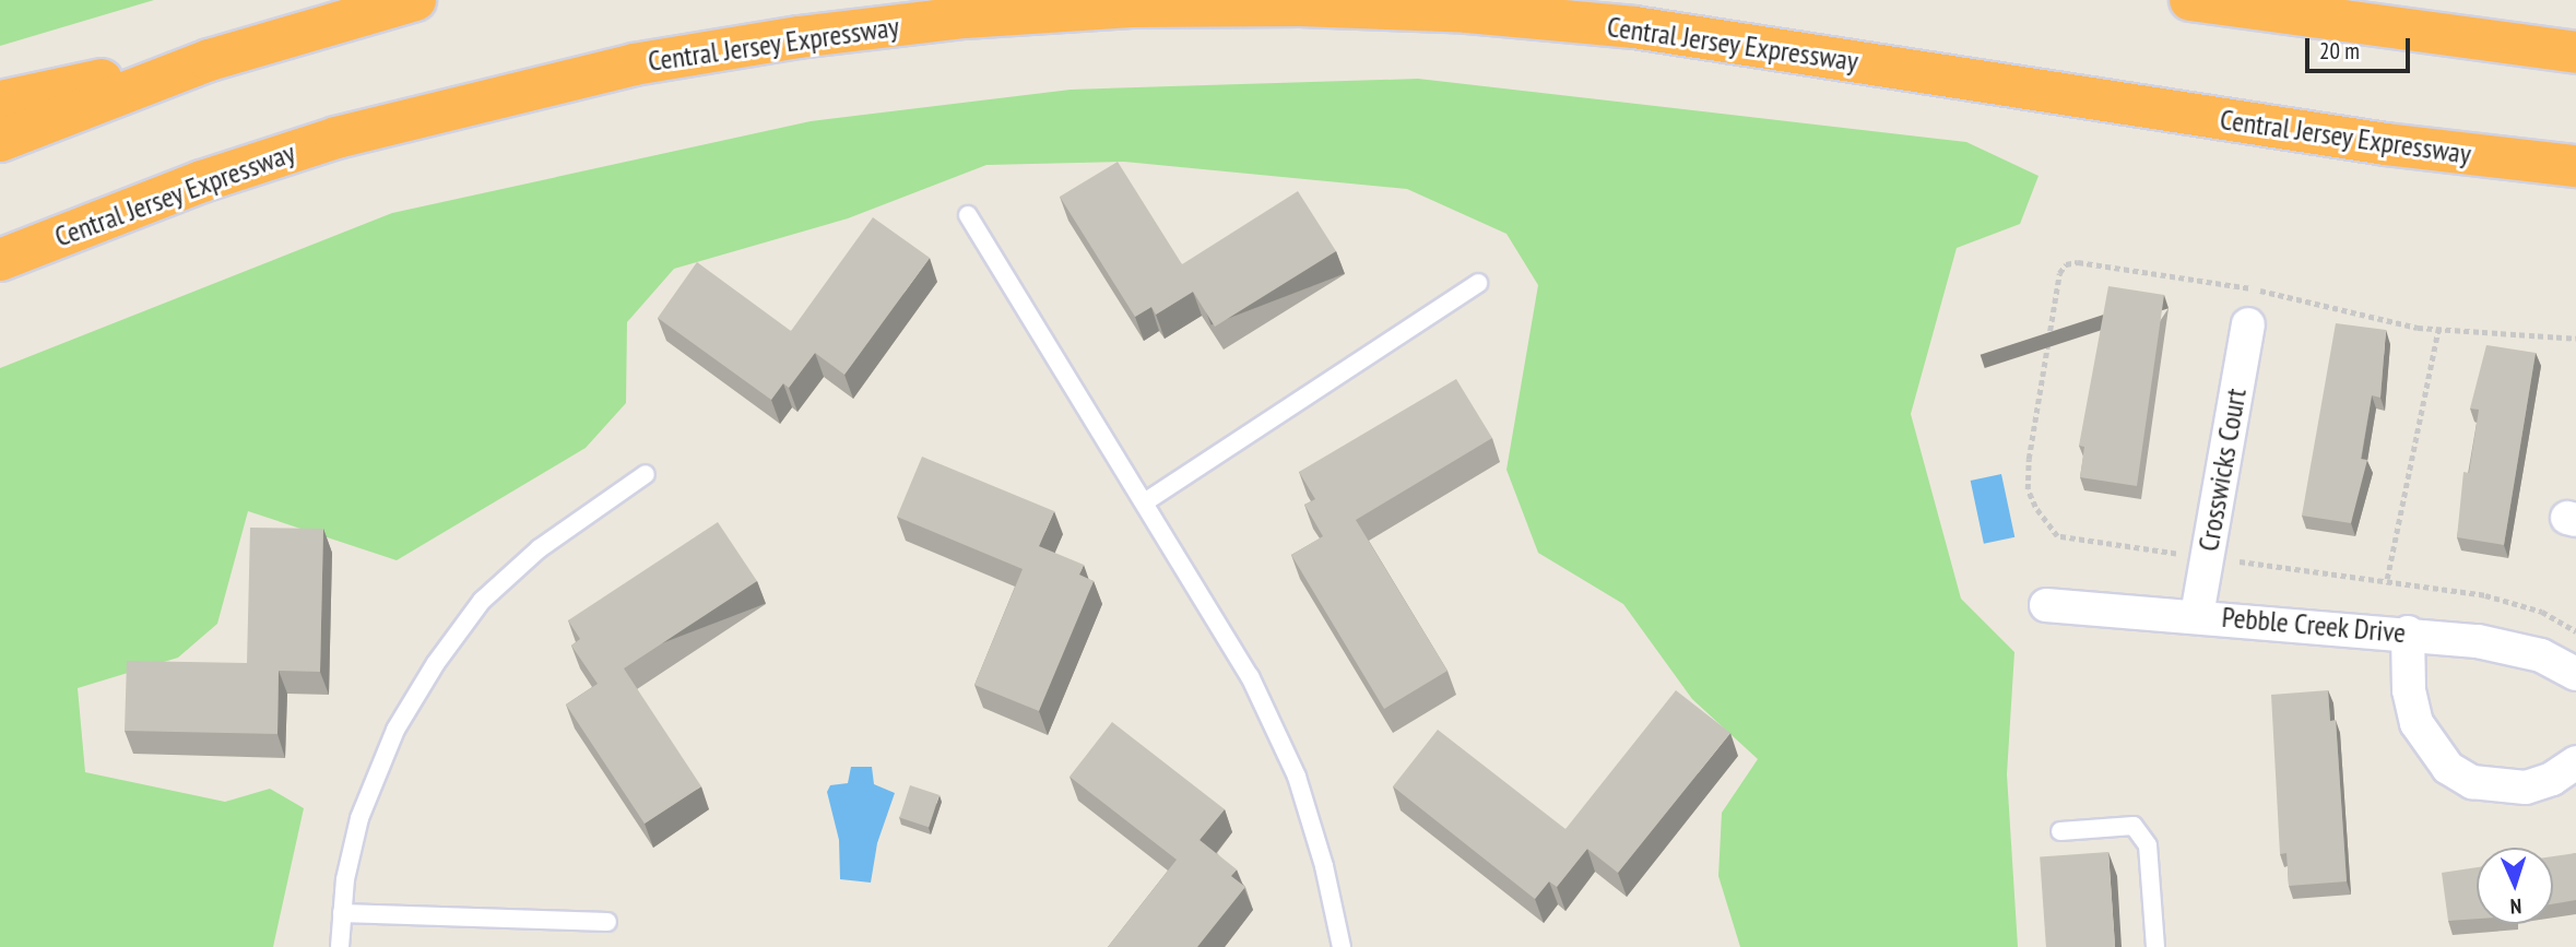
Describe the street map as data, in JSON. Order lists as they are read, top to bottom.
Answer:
{
  "streets": {
    "highway": ["Central Jersey Expressway"],
    "street": ["Crosswicks Court", "Pebble Creek Drive"]
  },
  "crossings": [
    ["Crosswicks Court", "Pebble Creek Drive"]
  ],
  "scale_bar": "20 m",
  "north": "bottom"
}
